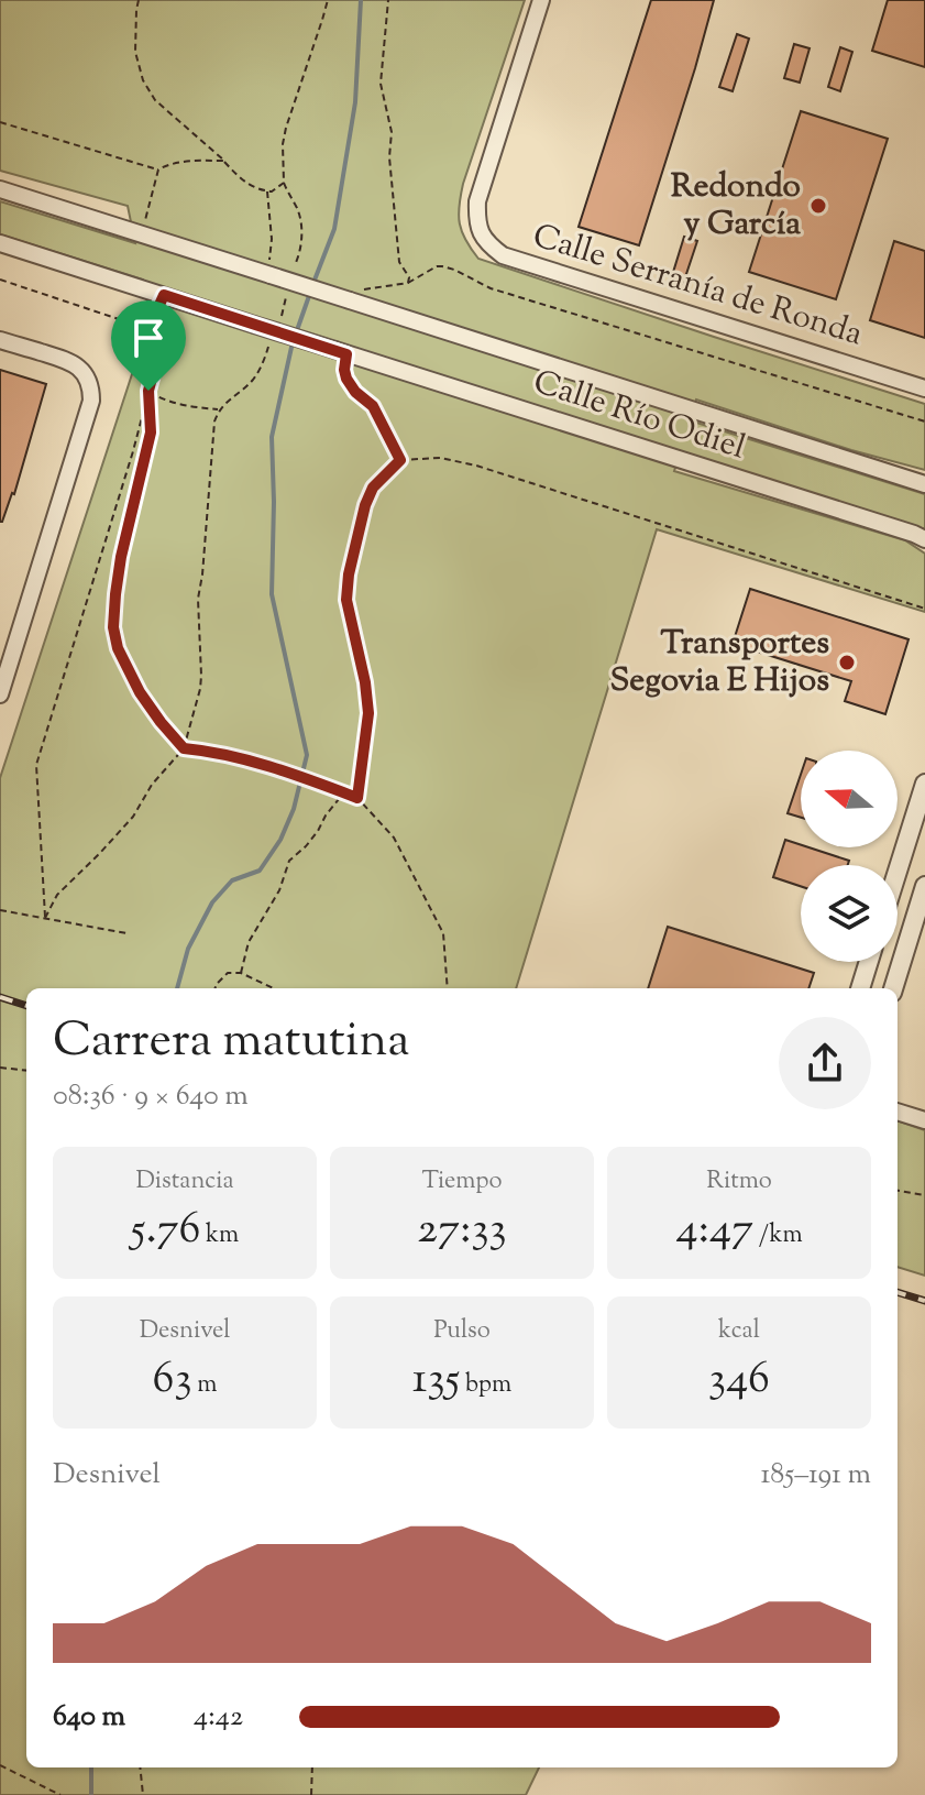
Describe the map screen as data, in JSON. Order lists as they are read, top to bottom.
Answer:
{
  "streets": {
    "street": ["Calle Serranía de Ronda", "Calle Río Odiel"]
  },
  "places": ["Redondo y García", "Transportes Segovia E Hijos"],
  "north": "left",
  "page": {
    "heading": ["Carrera matutina", "08:36 · 9 × 640 m"],
    "stats": [
      ["Distancia", "5.76 km"],
      ["Tiempo", "27:33"],
      ["Ritmo", "4:47 /km"],
      ["Desnivel", "63 m"],
      ["Pulso", "135 bpm"],
      ["kcal", "346"]
    ],
    "chart": ["Desnivel", "185–191 m"],
    "list": [
      {
        "name": "640 m",
        "note": "4:42"
      }
    ]
  }
}
